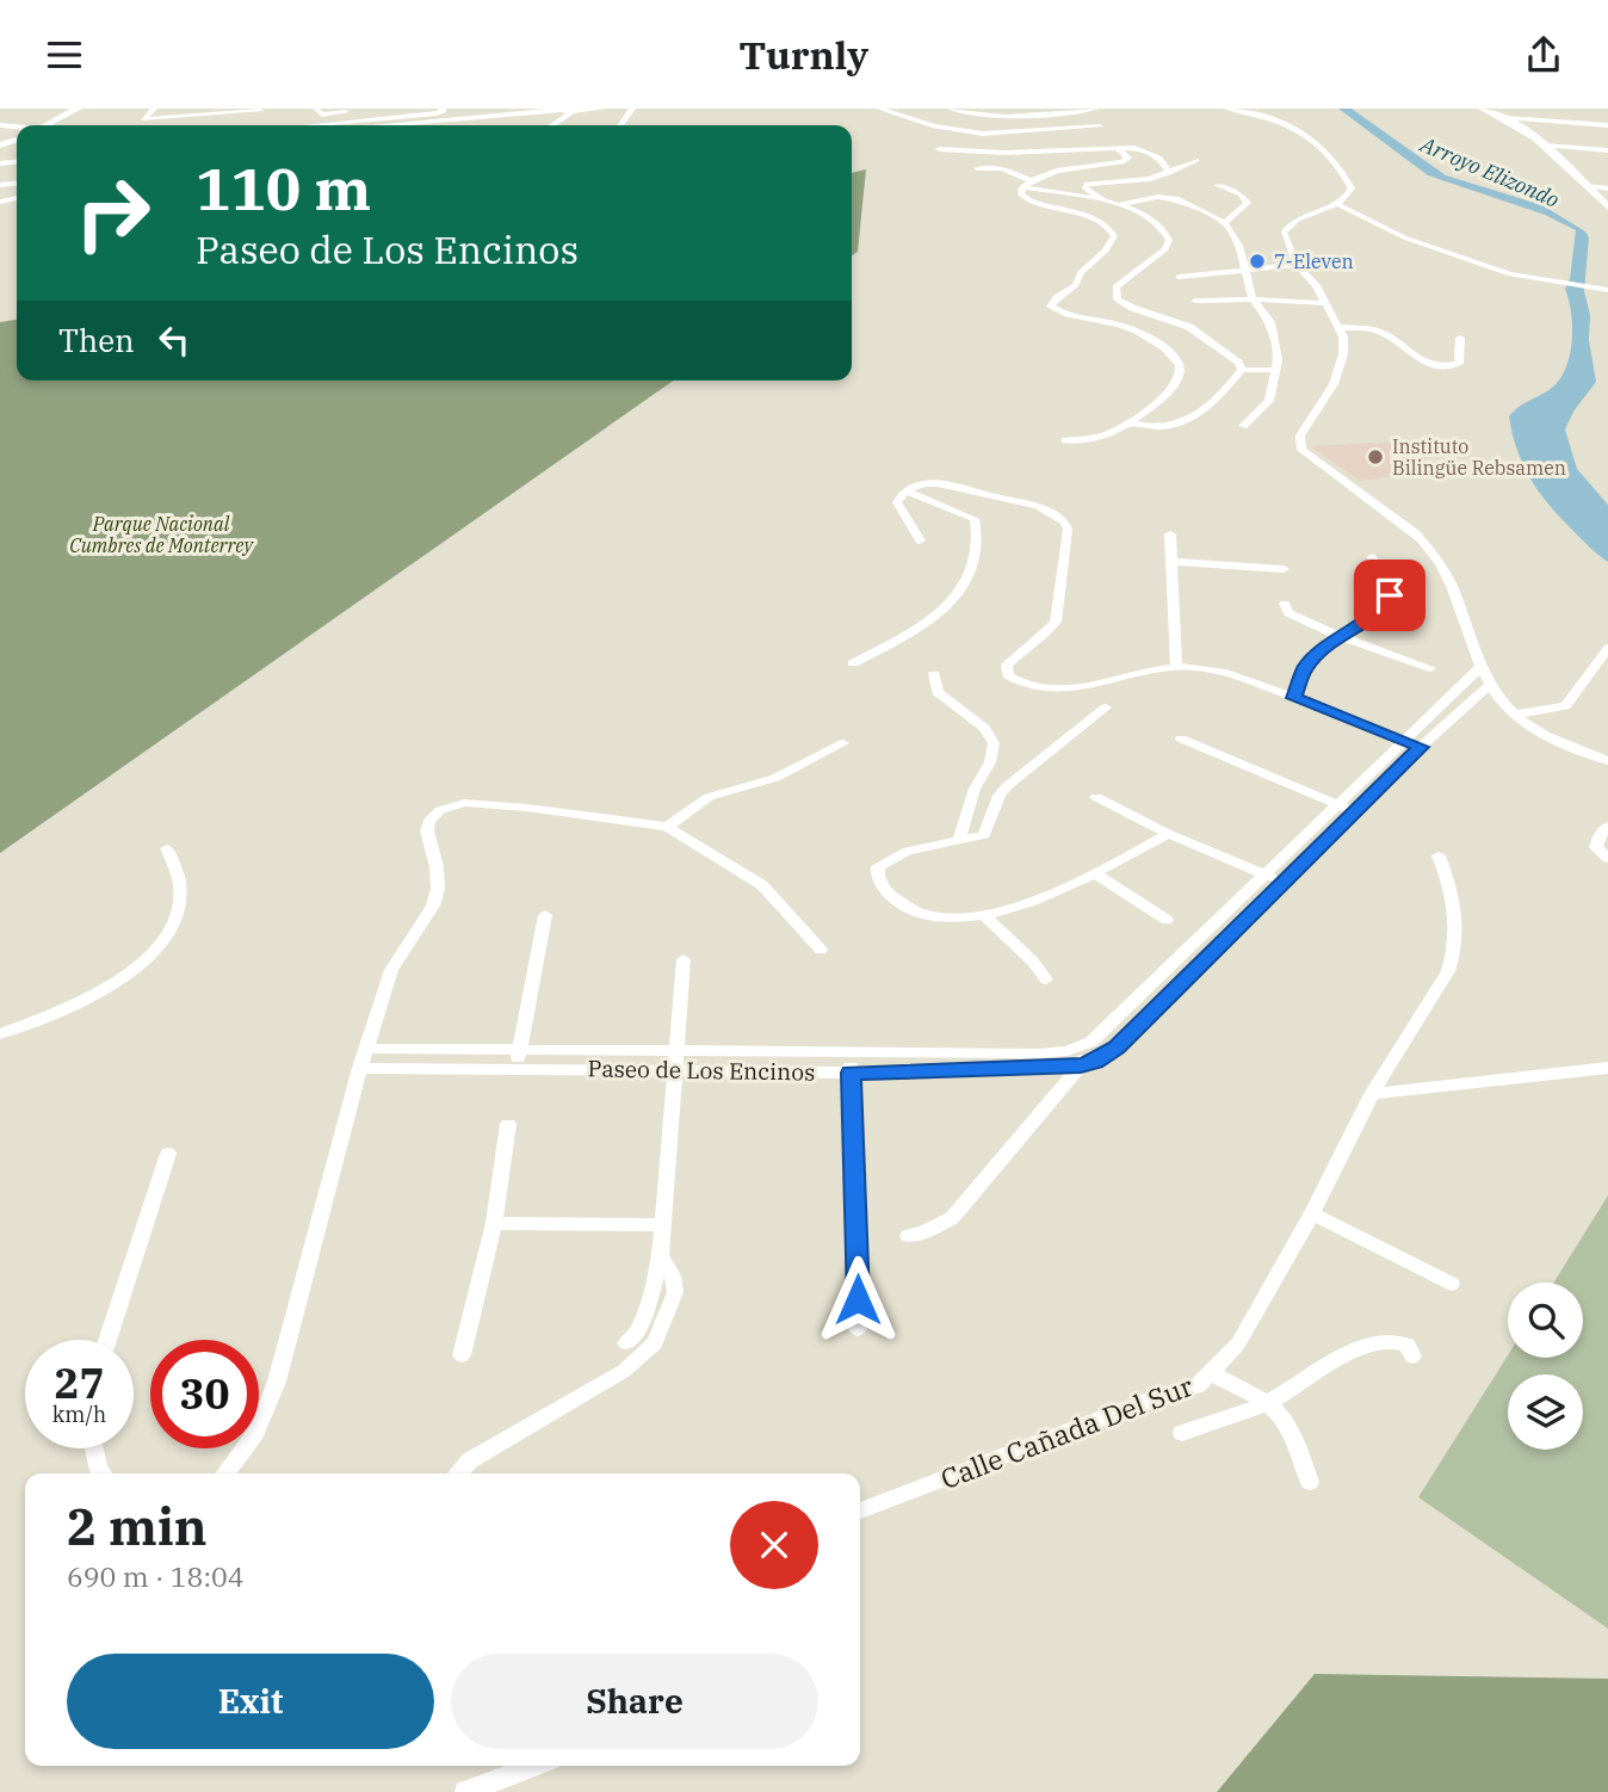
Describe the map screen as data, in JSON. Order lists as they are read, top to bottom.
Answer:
{
  "streets": {
    "street": ["Paseo de Los Encinos", "Calle Cañada Del Sur"]
  },
  "water": ["Arroyo Elizondo"],
  "parks": ["Parque Nacional Cumbres de Monterrey"],
  "places": ["7-Eleven", "Instituto Bilingüe Rebsamen"],
  "page": {
    "header": "Turnly",
    "turn": ["110 m", "Paseo de Los Encinos"],
    "then": "Then",
    "speed": "27 km/h",
    "limit": "30",
    "heading": ["2 min", "690 m · 18:04"],
    "buttons": ["Exit", "Share"]
  }
}
